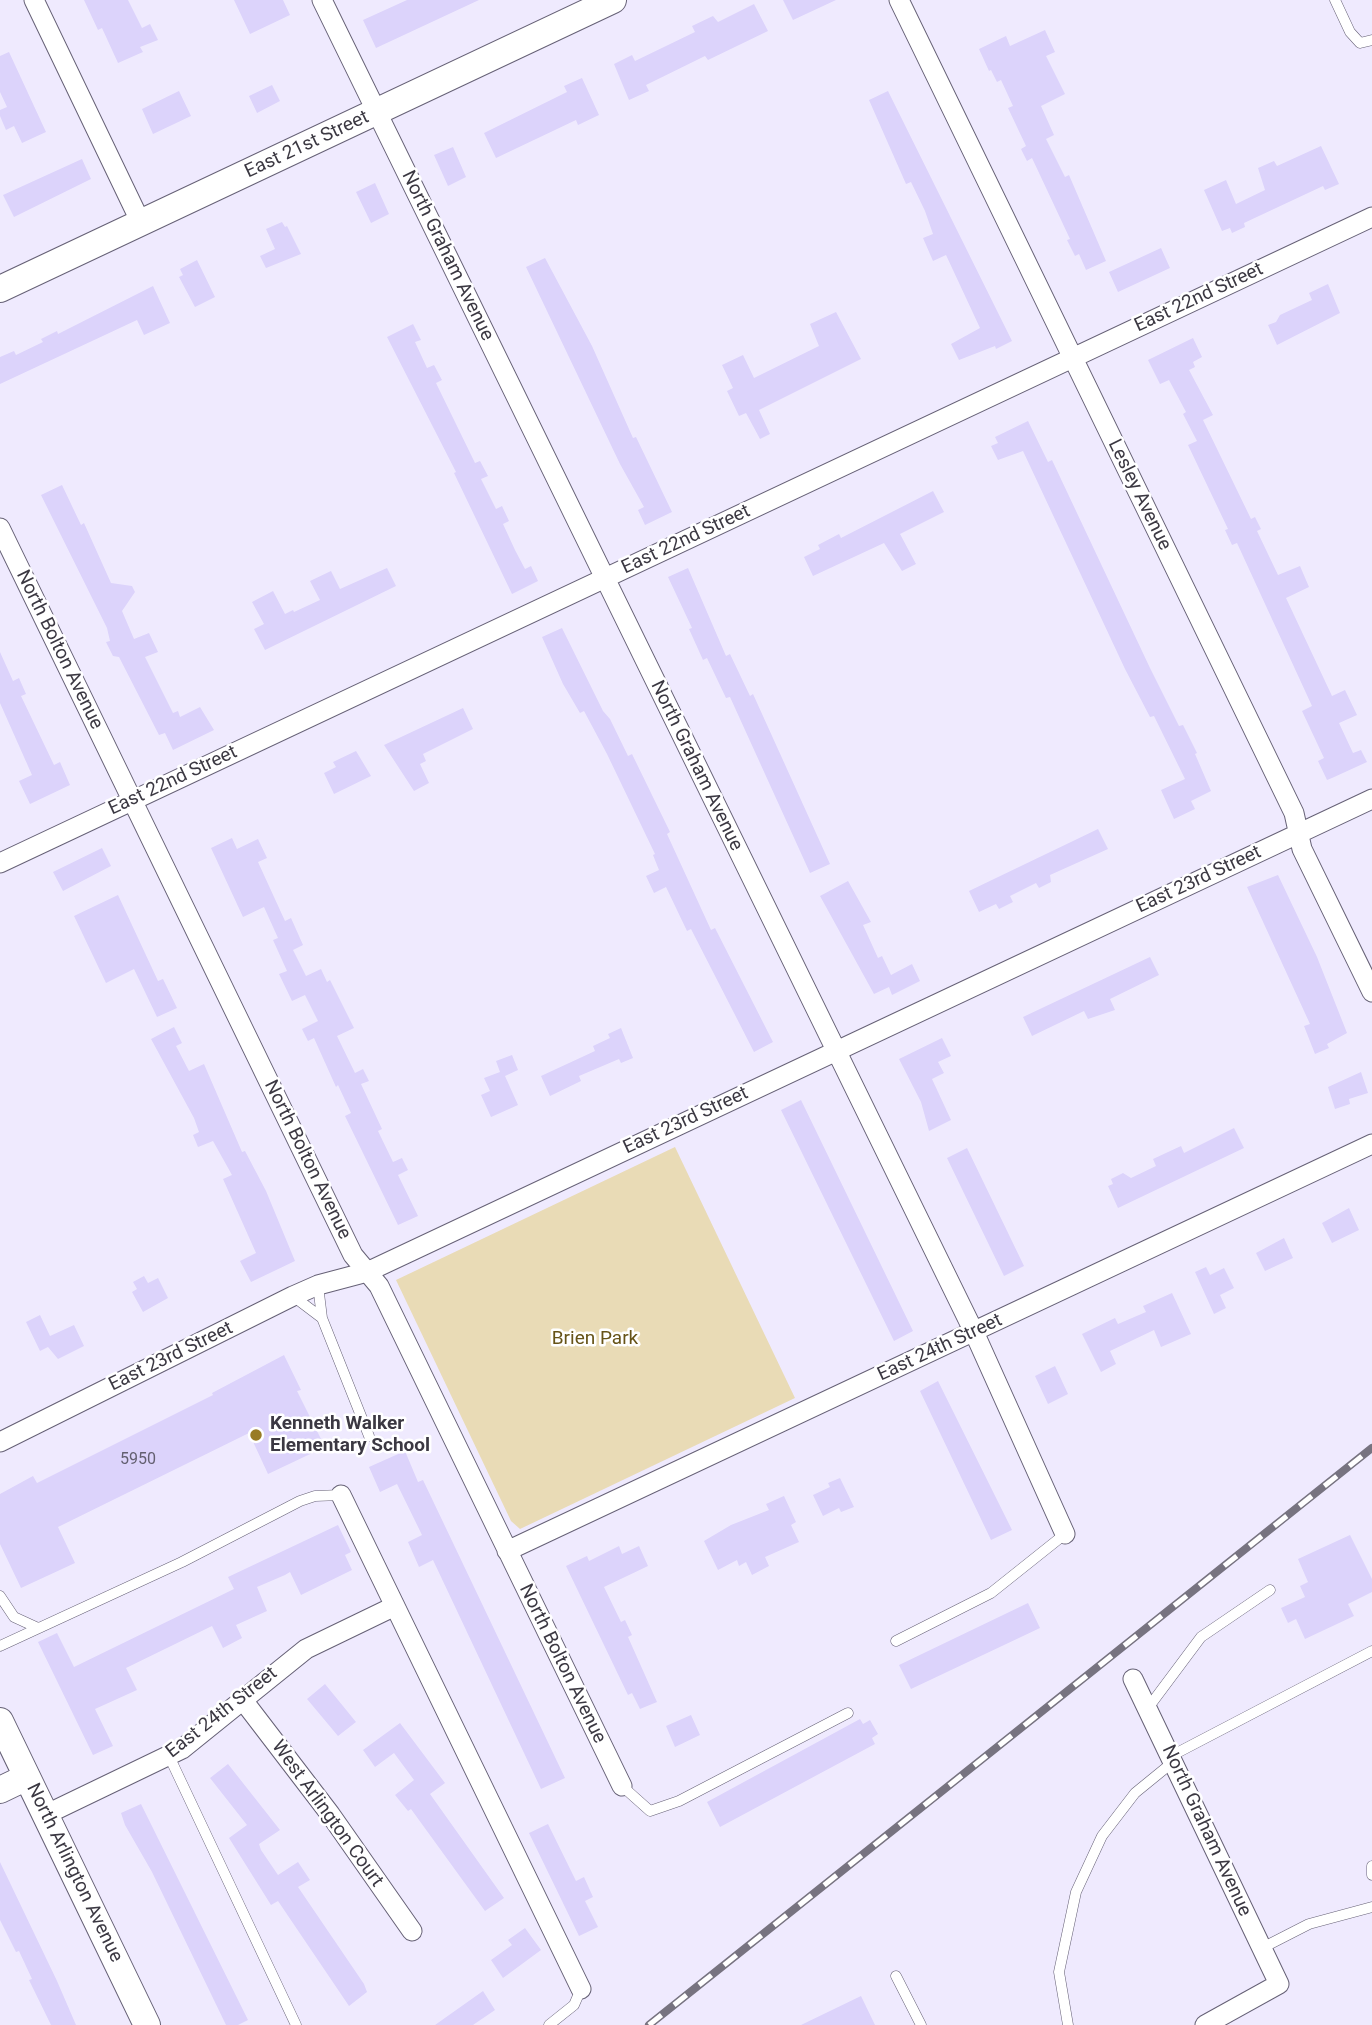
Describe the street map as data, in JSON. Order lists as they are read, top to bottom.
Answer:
{
  "streets": {
    "main road": ["East 21st Street", "North Arlington Avenue"],
    "street": [
      "North Graham Avenue",
      "East 22nd Street",
      "Lesley Avenue",
      "North Bolton Avenue",
      "East 23rd Street",
      "East 24th Street",
      "West Arlington Court"
    ]
  },
  "crossings": [
    ["East 21st Street", "North Graham Avenue"],
    ["North Graham Avenue", "East 22nd Street"],
    ["North Graham Avenue", "East 23rd Street"],
    ["North Graham Avenue", "East 24th Street"],
    ["East 22nd Street", "Lesley Avenue"],
    ["East 22nd Street", "North Bolton Avenue"],
    ["Lesley Avenue", "East 23rd Street"],
    ["North Bolton Avenue", "East 23rd Street"],
    ["North Bolton Avenue", "East 24th Street"],
    ["East 24th Street", "West Arlington Court"],
    ["East 24th Street", "North Arlington Avenue"]
  ],
  "parks": ["Brien Park"],
  "places": ["Kenneth Walker Elementary School"],
  "house_numbers": ["5950"]
}
